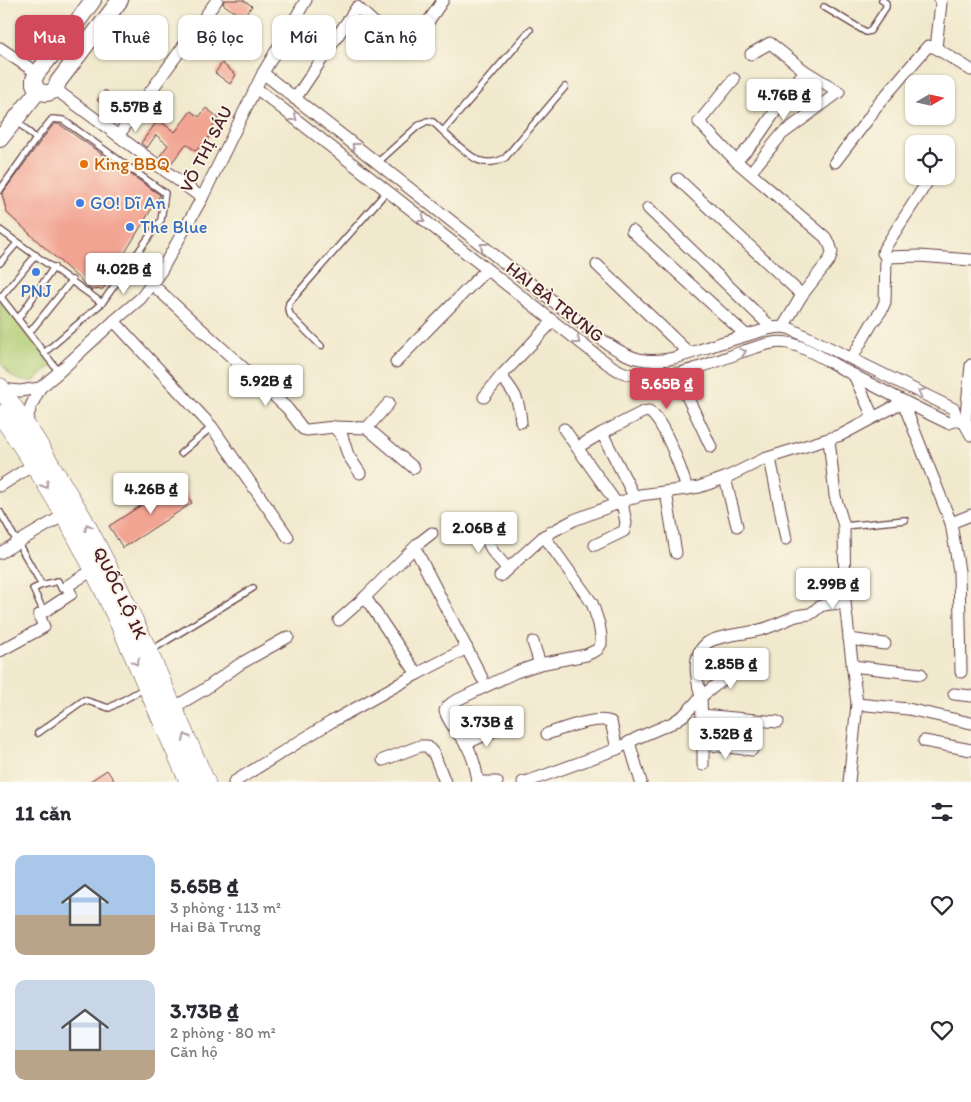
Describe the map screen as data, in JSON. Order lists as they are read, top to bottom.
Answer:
{
  "streets": {
    "main road": ["QUỐC LỘ 1K"],
    "street": ["VÕ THỊ SÁU", "HAI BÀ TRƯNG"]
  },
  "crossings": [
    ["VÕ THỊ SÁU", "HAI BÀ TRƯNG"],
    ["VÕ THỊ SÁU", "QUỐC LỘ 1K"]
  ],
  "places": [
    "King BBQ",
    "GO! Dĩ An",
    "The Blue",
    "PNJ"
  ],
  "north": "right",
  "page": {
    "chip": [
      "Mua",
      "Thuê",
      "Bộ lọc",
      "Mới",
      "Căn hộ"
    ],
    "price": [
      "4.76B ₫",
      "5.57B ₫",
      "4.02B ₫",
      "5.92B ₫",
      "5.65B ₫",
      "4.26B ₫",
      "2.06B ₫",
      "2.99B ₫",
      "2.85B ₫",
      "3.73B ₫",
      "3.52B ₫"
    ],
    "heading": "11 căn",
    "list": [
      {
        "name": "5.65B ₫",
        "note": "3 phòng · 113 m² · Hai Bà Trưng"
      },
      {
        "name": "3.73B ₫",
        "note": "2 phòng · 80 m² · Căn hộ"
      }
    ]
  }
}
